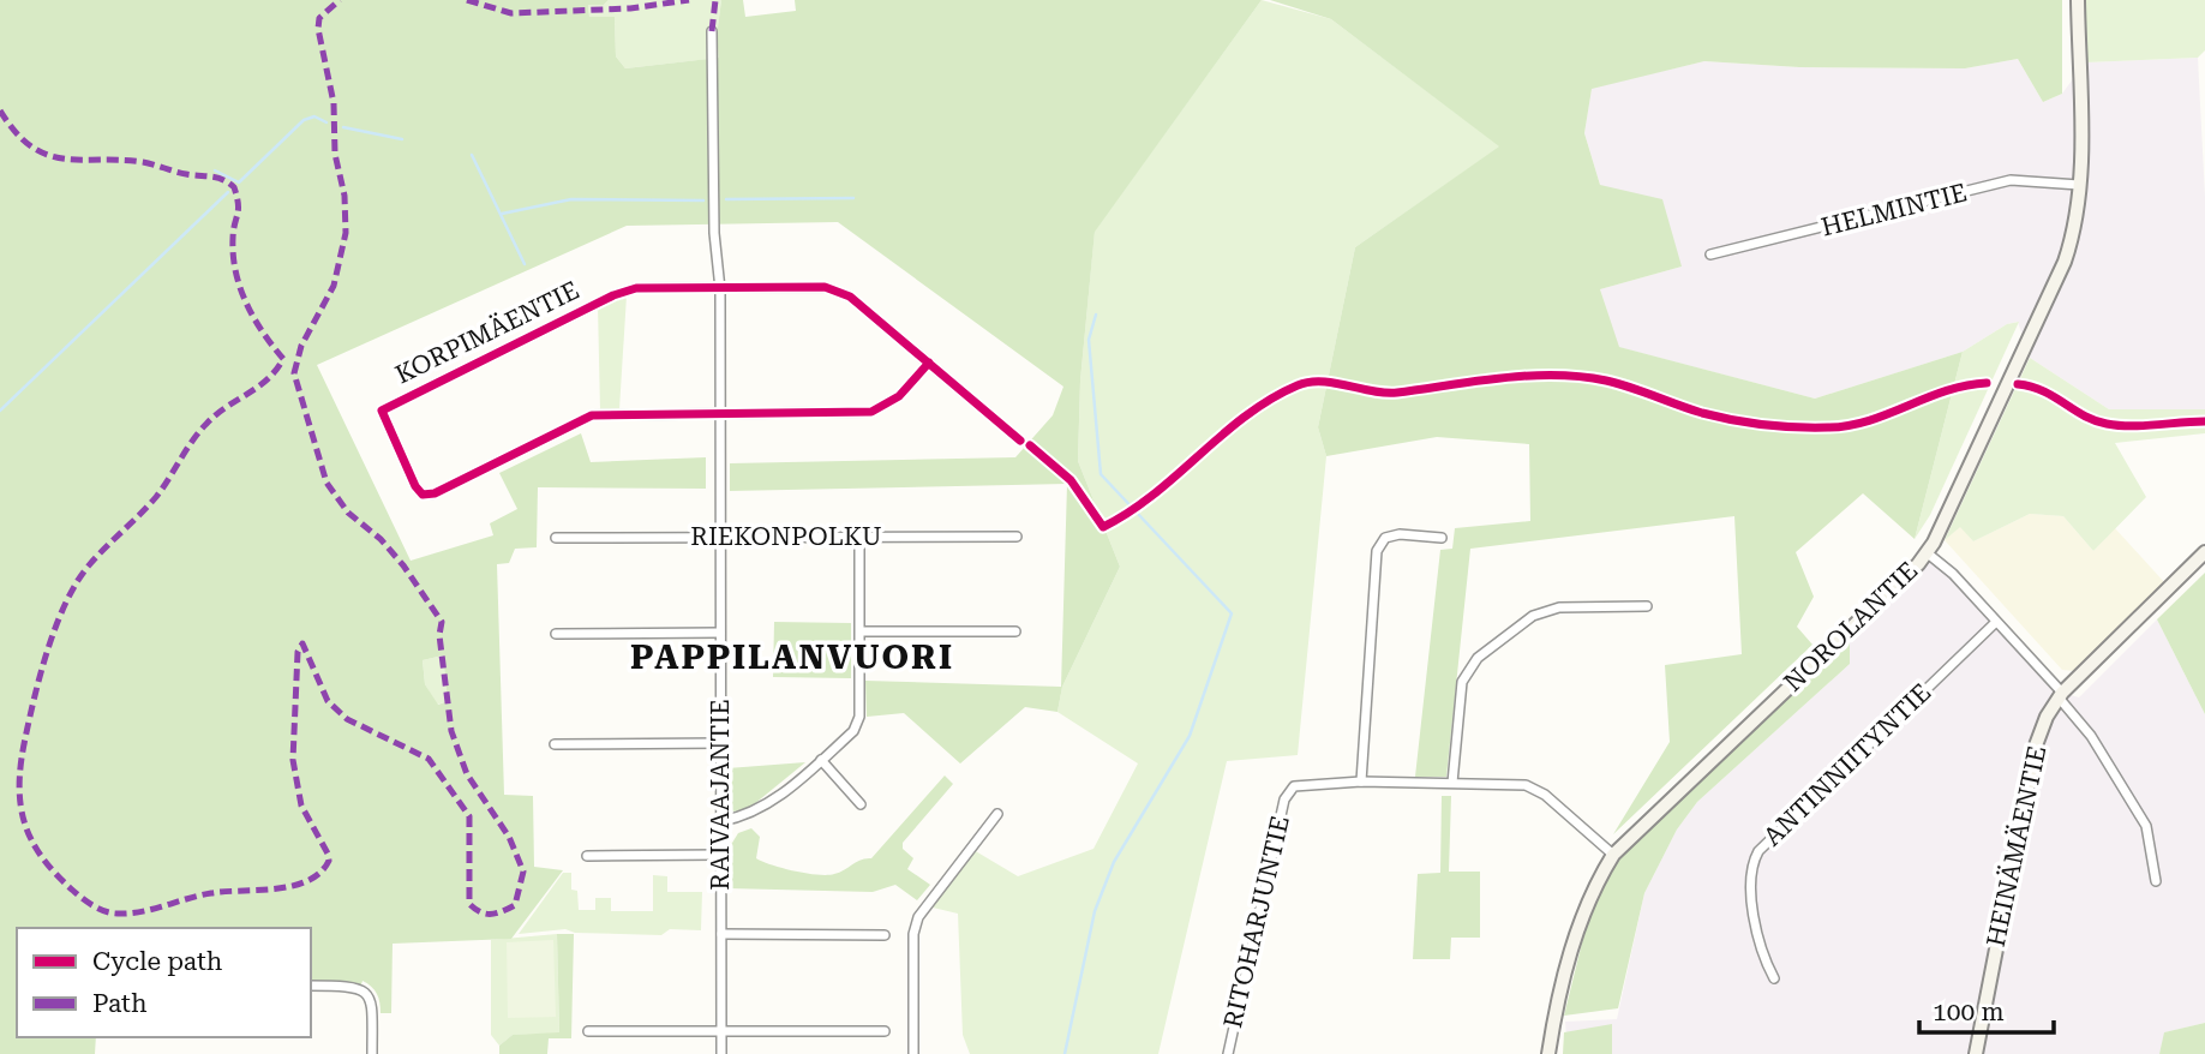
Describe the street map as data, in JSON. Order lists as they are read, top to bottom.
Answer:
{
  "streets": {
    "street": [
      "HELMINTIE",
      "KORPIMÄENTIE",
      "RIEKONPOLKU",
      "NOROLANTIE",
      "ANTINNIITYNTIE",
      "RAIVAAJANTIE",
      "HEINÄMÄENTIE",
      "RITOHARJUNTIE"
    ]
  },
  "crossings": [
    ["HELMINTIE", "NOROLANTIE"],
    ["KORPIMÄENTIE", "RAIVAAJANTIE"],
    ["RIEKONPOLKU", "RAIVAAJANTIE"],
    ["NOROLANTIE", "RITOHARJUNTIE"]
  ],
  "districts": ["PAPPILANVUORI"],
  "legend": ["Cycle path", "Path"],
  "scale_bar": "100 m"
}
